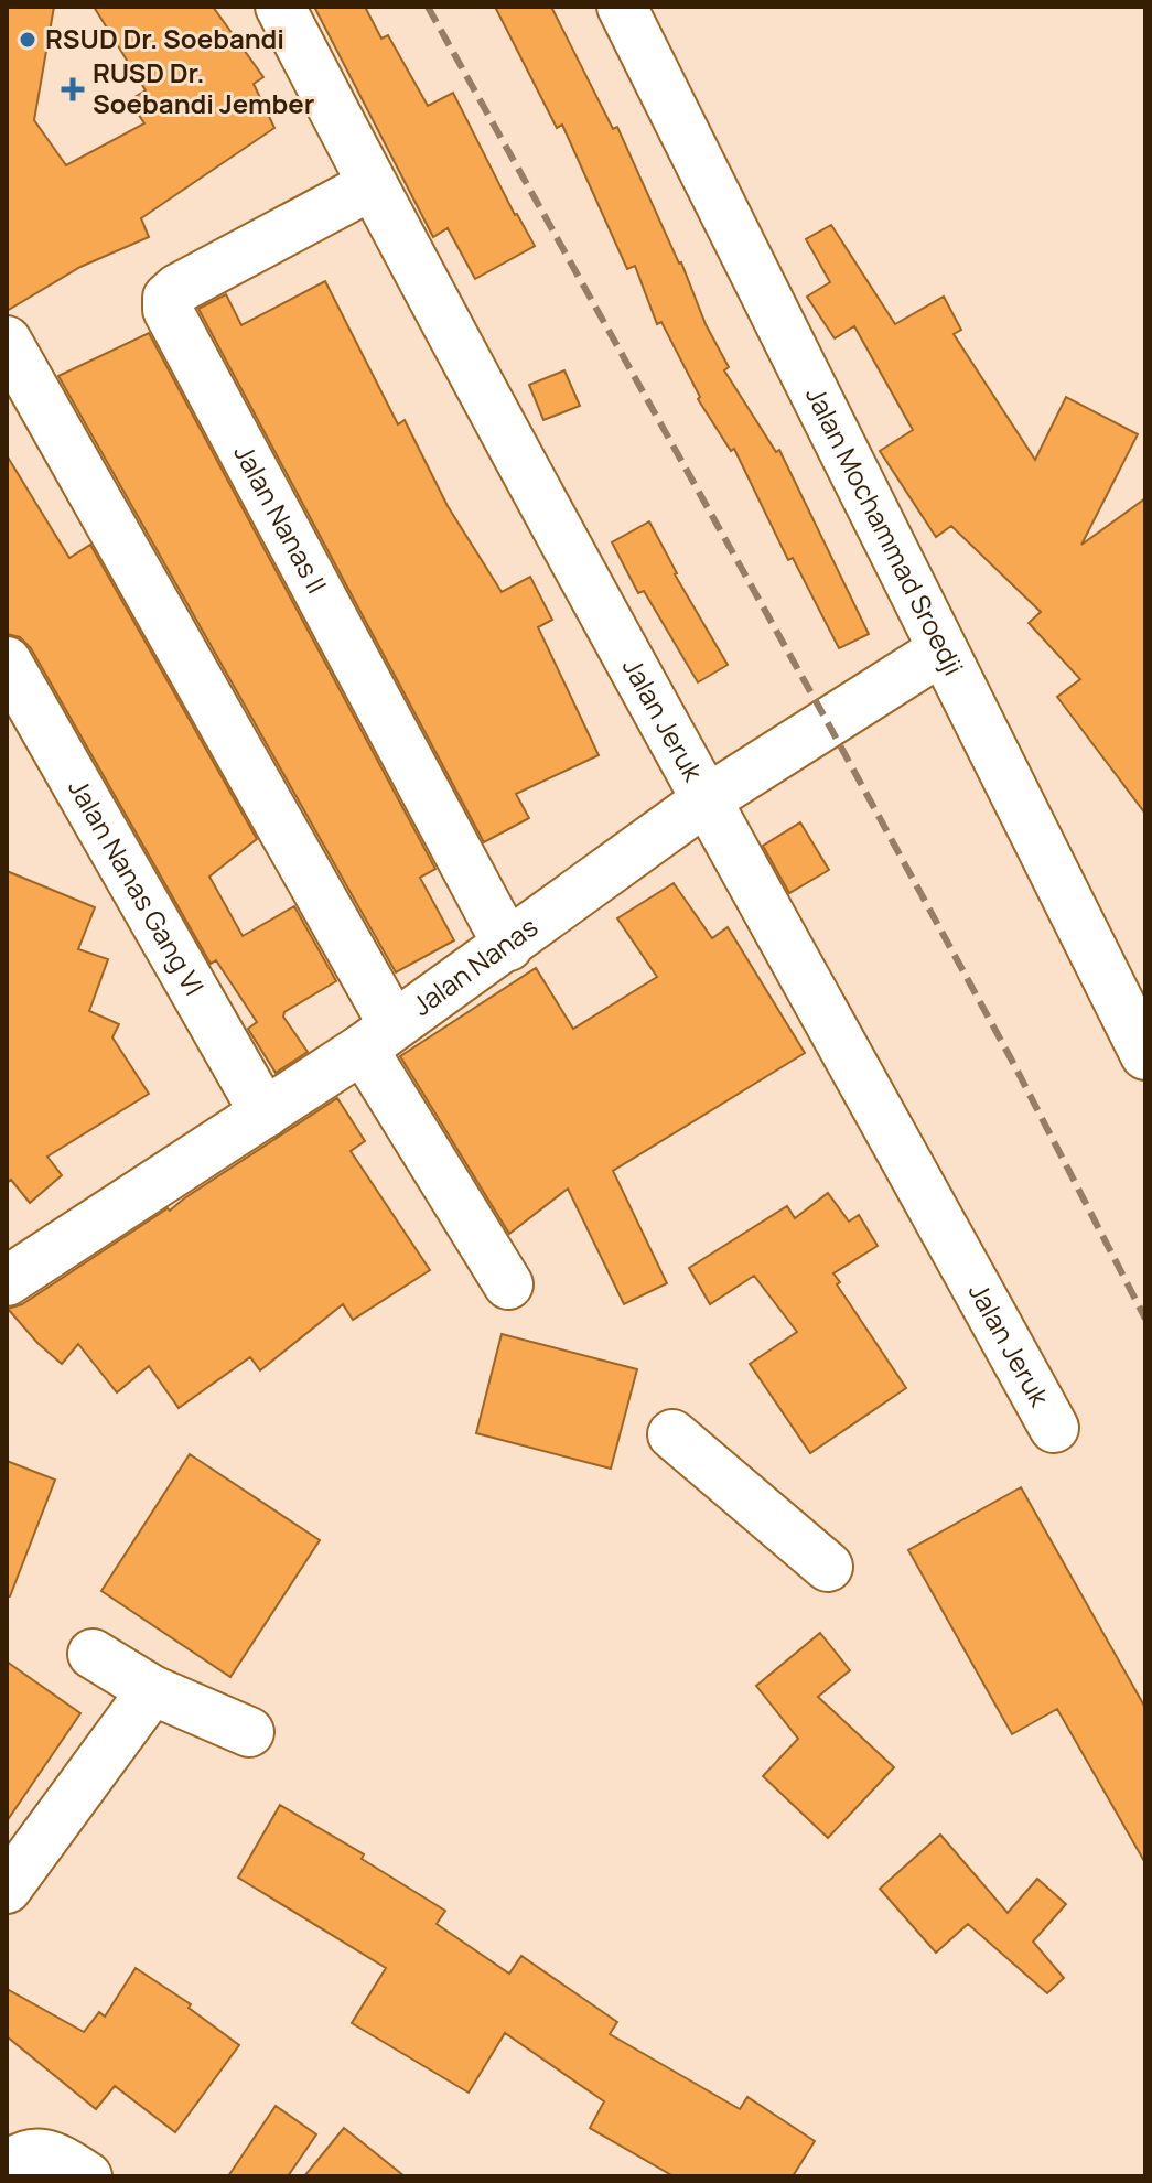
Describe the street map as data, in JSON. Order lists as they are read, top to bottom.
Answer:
{
  "streets": {
    "street": [
      "Jalan Nanas II",
      "Jalan Mochammad Sroedji",
      "Jalan Jeruk",
      "Jalan Nanas Gang VI",
      "Jalan Nanas"
    ]
  },
  "crossings": [
    ["Jalan Nanas II", "Jalan Jeruk"],
    ["Jalan Nanas II", "Jalan Nanas"],
    ["Jalan Mochammad Sroedji", "Jalan Nanas"],
    ["Jalan Jeruk", "Jalan Nanas"],
    ["Jalan Nanas Gang VI", "Jalan Nanas"]
  ],
  "places": {
    "other": ["RSUD Dr. Soebandi"],
    "health": ["RUSD Dr. Soebandi Jember"]
  }
}
